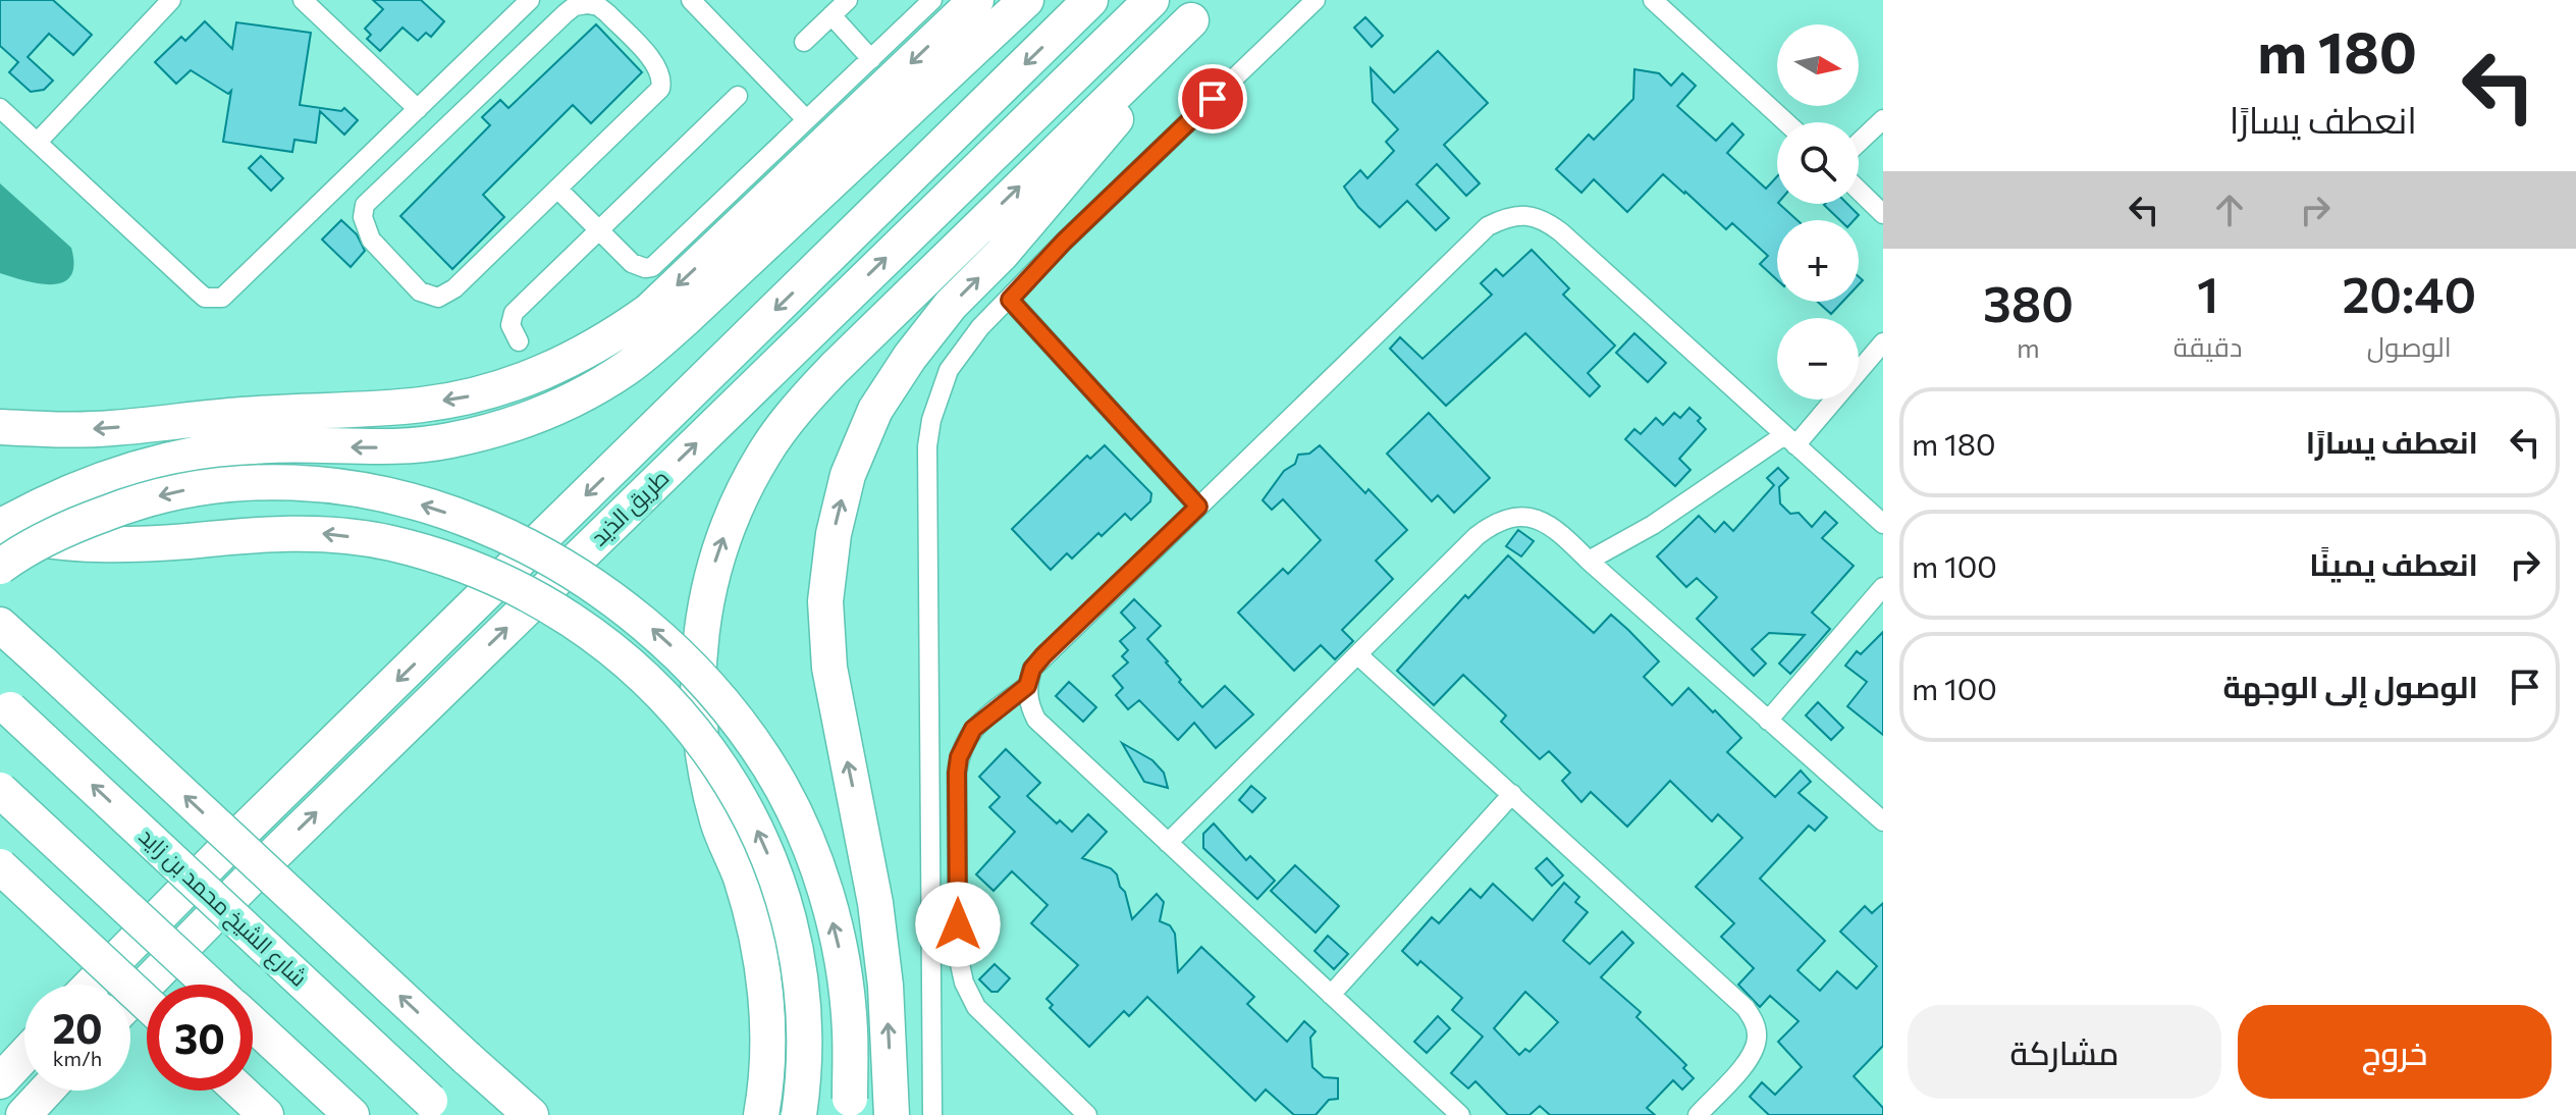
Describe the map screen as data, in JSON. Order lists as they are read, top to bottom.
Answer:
{
  "streets": {
    "highway": ["طريق الذيد", "شارع الشيخ محمد بن زايد"]
  },
  "north": "right",
  "page": {
    "turn": ["180 m", "انعطف يسارًا"],
    "map_buttons": ["+", "−"],
    "eta": [
      "20:40",
      "الوصول",
      "1",
      "دقيقة",
      "380",
      "m"
    ],
    "list": [
      {
        "name": "انعطف يسارًا",
        "value": "180 m"
      },
      {
        "name": "انعطف يمينًا",
        "value": "100 m"
      },
      {
        "name": "الوصول إلى الوجهة",
        "value": "100 m"
      }
    ],
    "speed": "20 km/h",
    "limit": "30",
    "buttons": ["خروج", "مشاركة"]
  }
}
